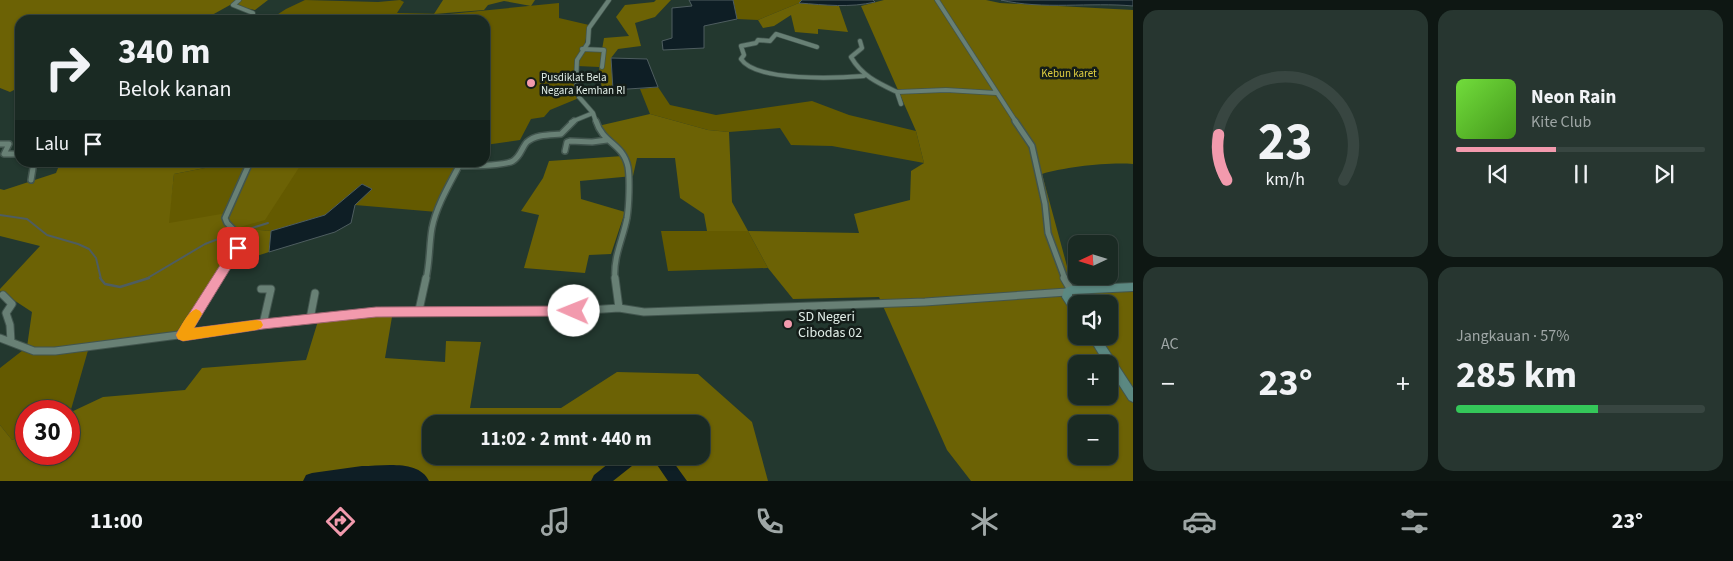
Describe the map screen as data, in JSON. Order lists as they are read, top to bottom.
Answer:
{
  "parks": ["Kebun karet"],
  "places": ["Pusdiklat Bela Negara Kemhan RI", "SD Negeri Cibodas 02"],
  "north": "left",
  "page": {
    "turn": ["340 m", "Belok kanan"],
    "song": ["Neon Rain", "Kite Club"],
    "then": "Lalu",
    "map_buttons": ["+", "−"],
    "tile": [
      "AC",
      ["Jangkauan · 57%", "285 km"]
    ],
    "heat": ["−", "23°", "+"],
    "limit": "30",
    "trip": "11:02 · 2 mnt · 440 m",
    "tabs": ["11:00", "23°"],
    "gauge": ["23", "km/h"]
  }
}
